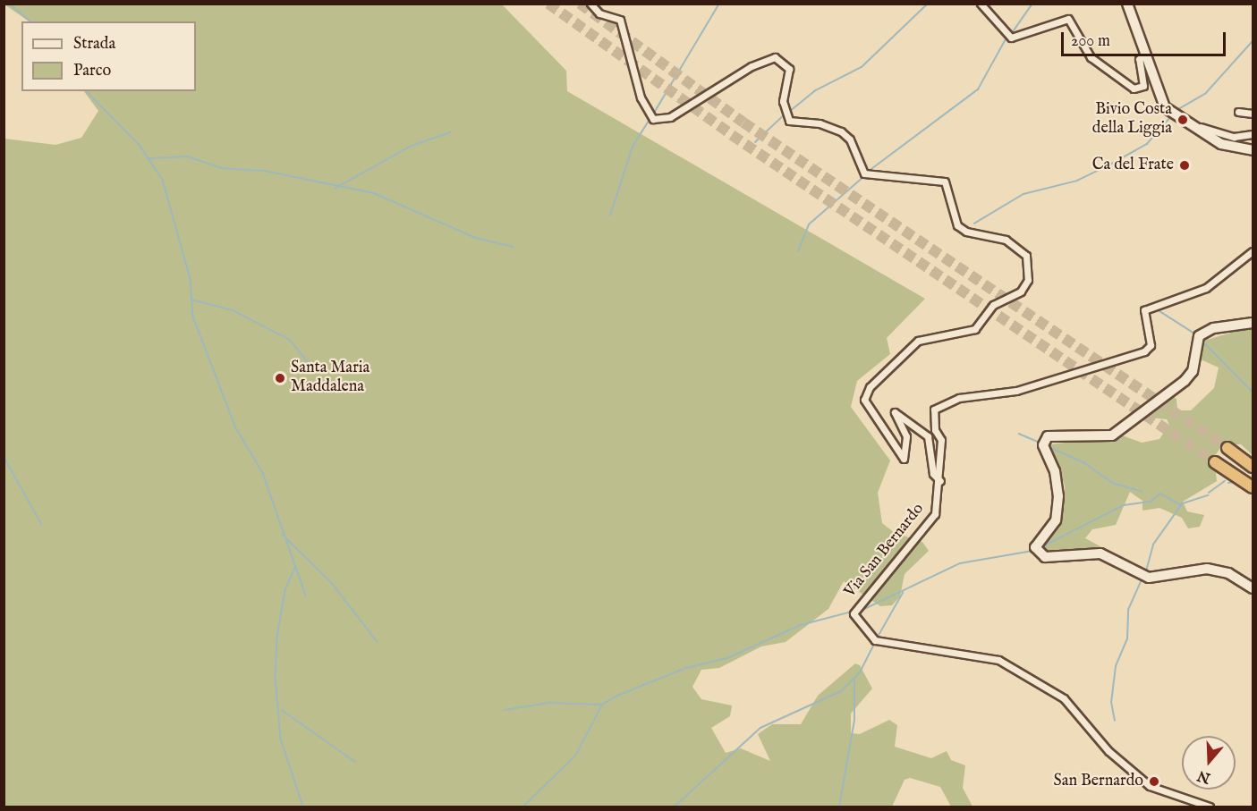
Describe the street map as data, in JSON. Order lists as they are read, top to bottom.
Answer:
{
  "streets": {
    "street": ["Via San Bernardo"]
  },
  "places": [
    "Bivio Costa della Liggia",
    "Ca del Frate",
    "Santa Maria Maddalena",
    "San Bernardo"
  ],
  "legend": ["Strada", "Parco"],
  "scale_bar": "200 m",
  "north": "bottom"
}
